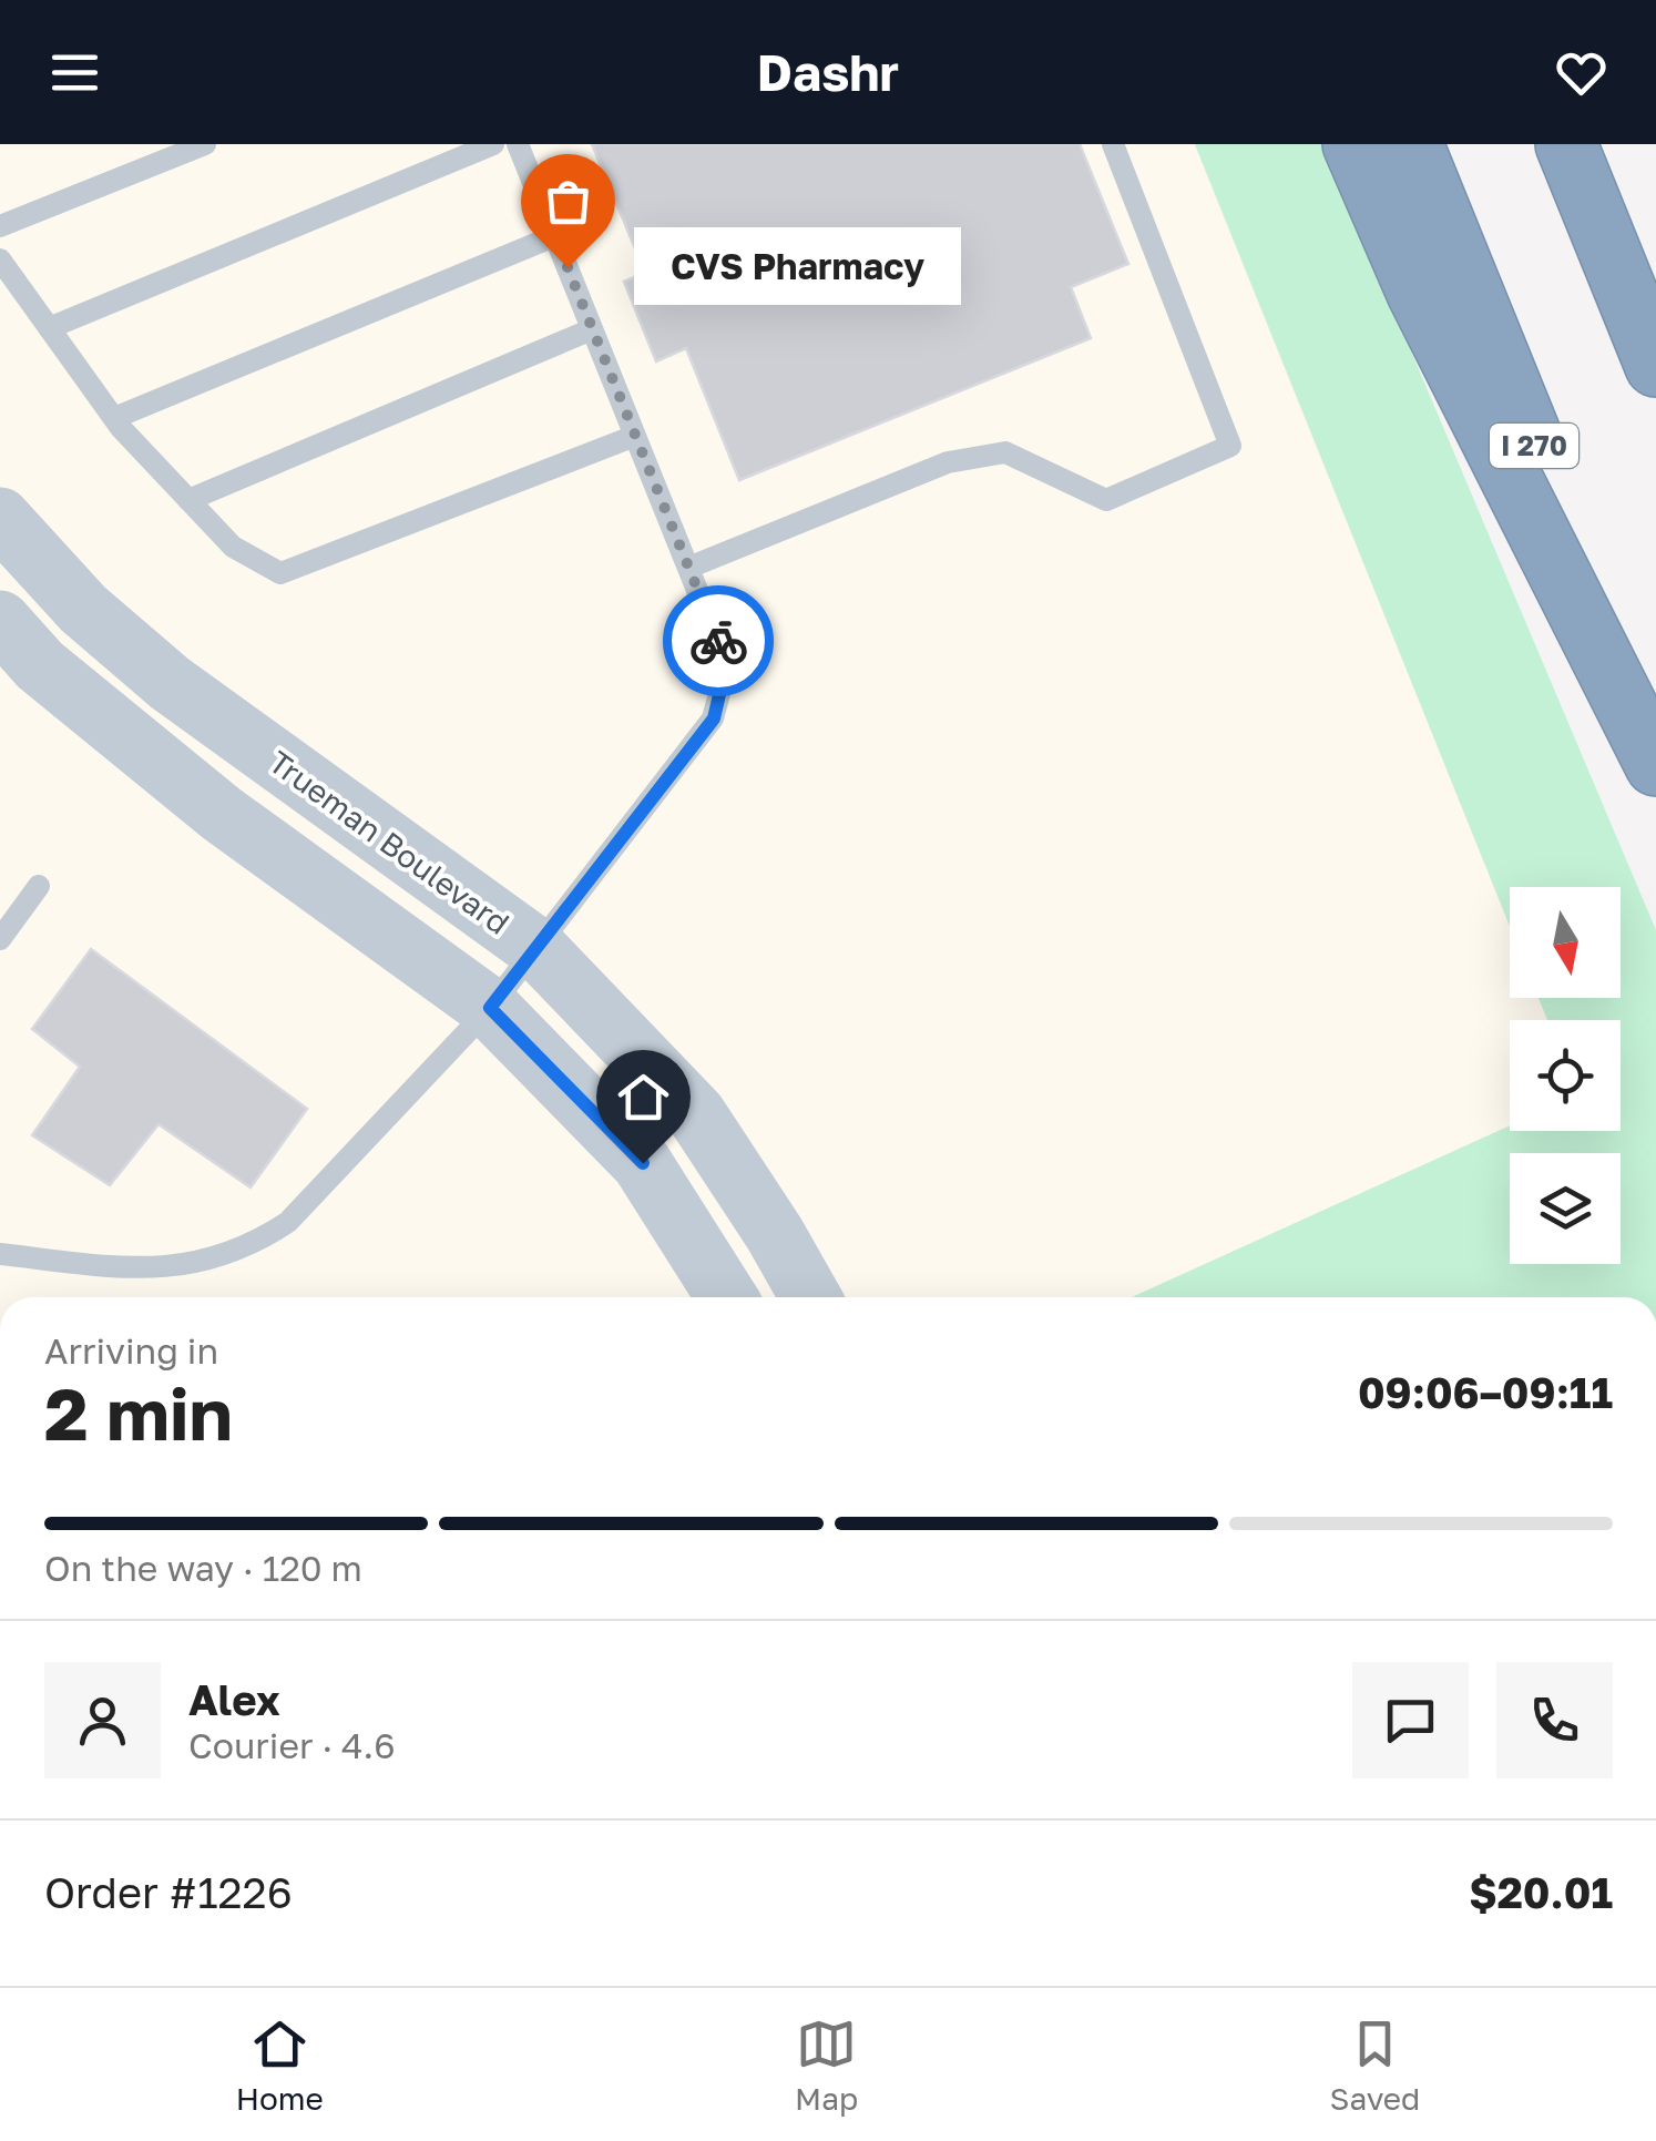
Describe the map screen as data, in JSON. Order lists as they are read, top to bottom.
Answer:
{
  "streets": {
    "highway": ["I 270"],
    "main road": ["Trueman Boulevard"]
  },
  "places": ["CVS Pharmacy"],
  "north": "bottom",
  "page": {
    "header": "Dashr",
    "bubble": "CVS Pharmacy",
    "heading": ["2 min", "Arriving in", "09:06–09:11"],
    "panel": [
      "Alex",
      "Courier · 4.6",
      "Order #1226",
      "$20.01"
    ],
    "bar": "On the way · 120 m",
    "tabs": ["Home", "Map", "Saved"]
  }
}
